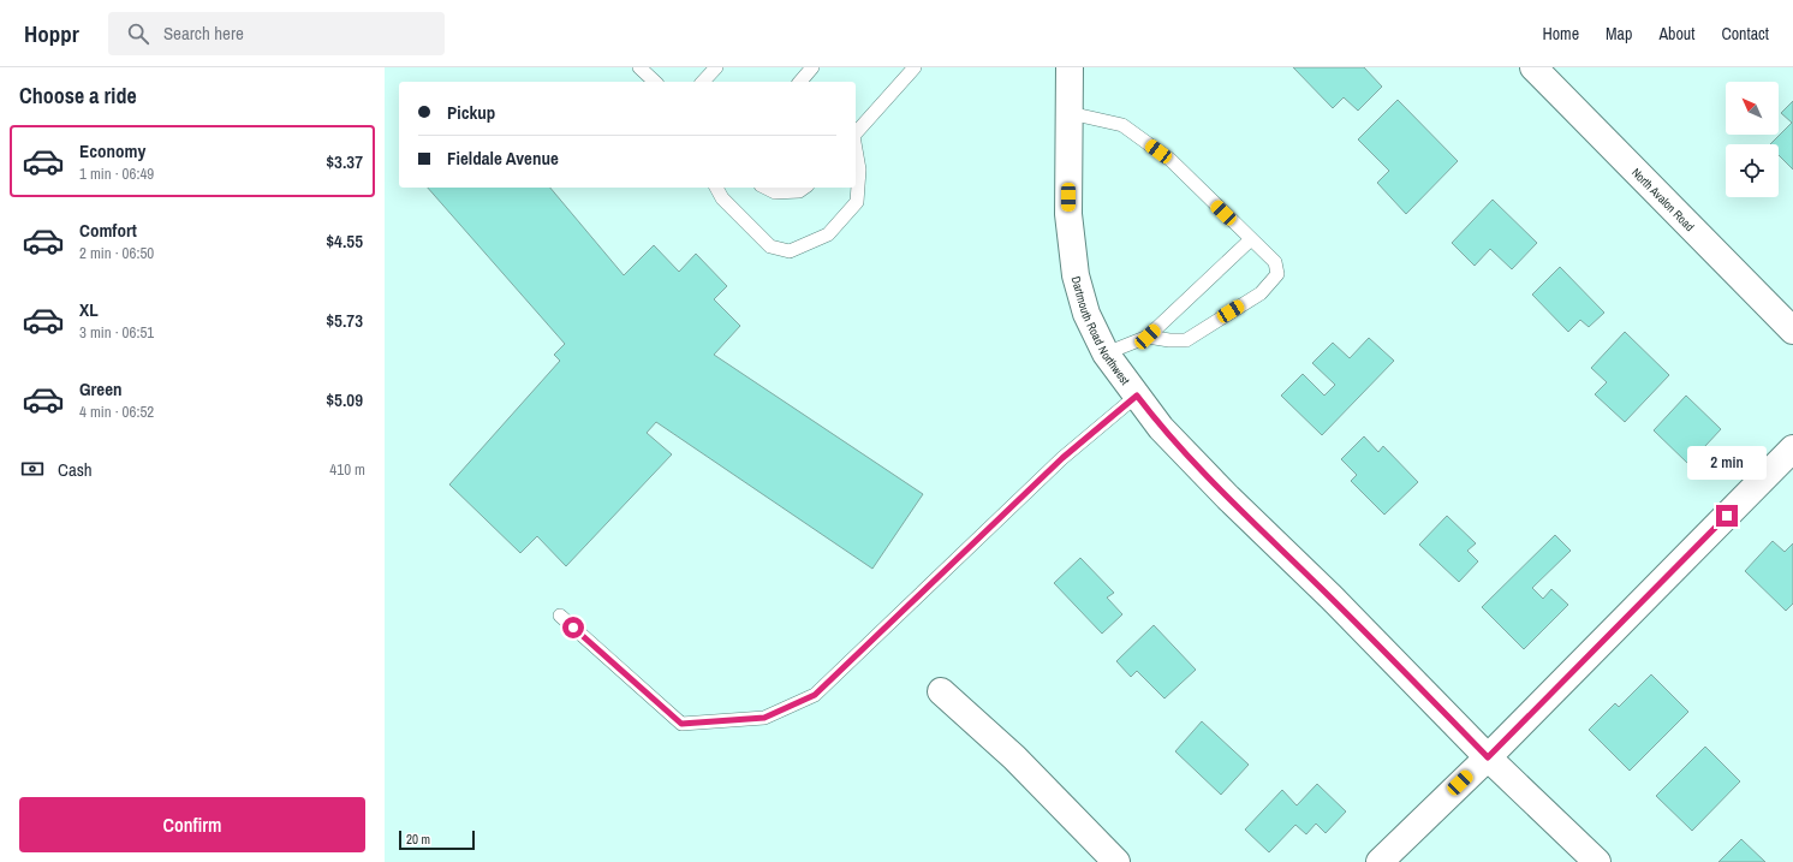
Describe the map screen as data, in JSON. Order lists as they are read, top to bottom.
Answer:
{
  "streets": {
    "street": ["North Avalon Road", "Dartmouth Road Northwest"]
  },
  "scale_bar": "20 m",
  "north": "top left",
  "page": {
    "header": "Hoppr",
    "search": "Search here",
    "nav": [
      "Home",
      "Map",
      "About",
      "Contact"
    ],
    "heading": "Choose a ride",
    "banner": ["Pickup", "Fieldale Avenue"],
    "list": [
      {
        "name": "Economy",
        "note": "1 min · 06:49",
        "value": "$3.37"
      },
      {
        "name": "Comfort",
        "note": "2 min · 06:50",
        "value": "$4.55"
      },
      {
        "name": "XL",
        "note": "3 min · 06:51",
        "value": "$5.73"
      },
      {
        "name": "Green",
        "note": "4 min · 06:52",
        "value": "$5.09"
      }
    ],
    "pay": ["Cash", "410 m"],
    "bubble": "2 min",
    "buttons": "Confirm",
    "scale": "20 m"
  }
}
